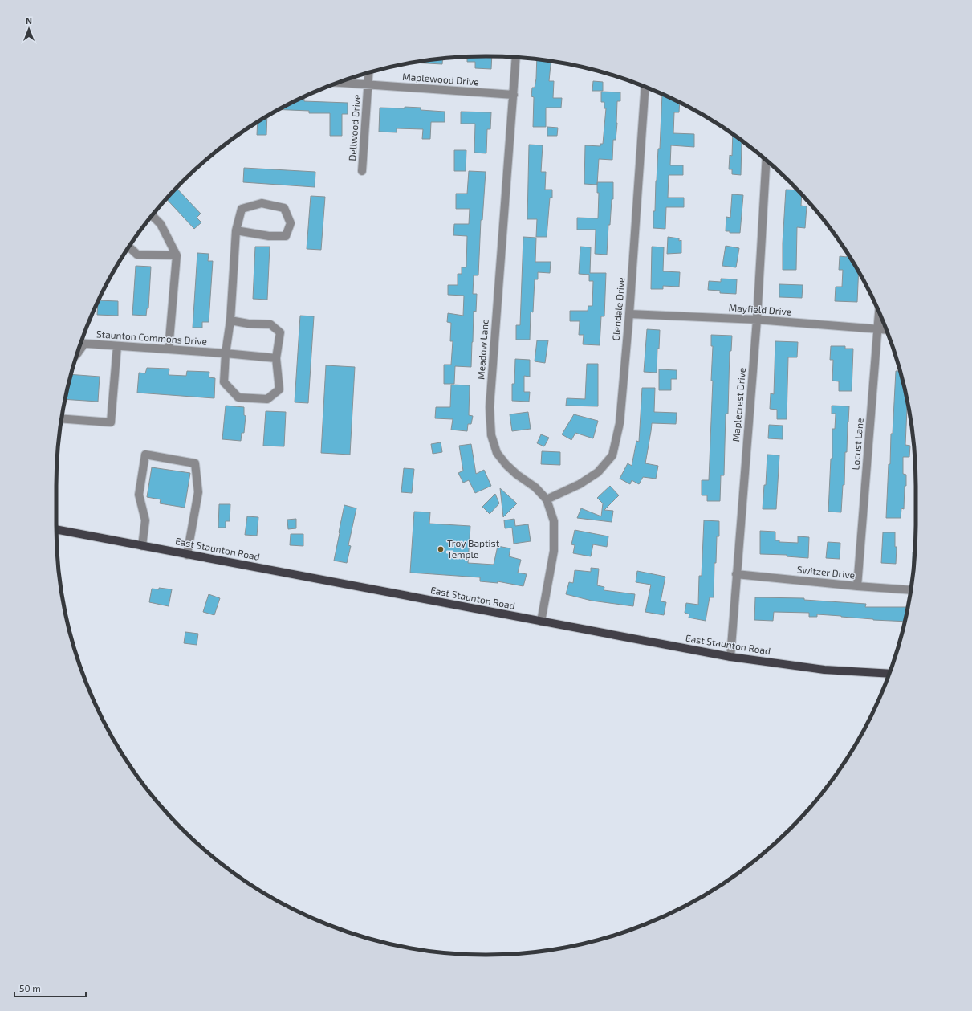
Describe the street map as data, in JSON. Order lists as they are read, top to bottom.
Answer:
{
  "streets": {
    "main road": ["East Staunton Road"],
    "street": [
      "Maplewood Drive",
      "Dellwood Drive",
      "Glendale Drive",
      "Mayfield Drive",
      "Staunton Commons Drive",
      "Meadow Lane",
      "Maplecrest Drive",
      "Locust Lane",
      "Switzer Drive"
    ]
  },
  "crossings": [
    ["Maplewood Drive", "Dellwood Drive"],
    ["Maplewood Drive", "Meadow Lane"],
    ["Glendale Drive", "Mayfield Drive"],
    ["Glendale Drive", "Meadow Lane"],
    ["Mayfield Drive", "Maplecrest Drive"],
    ["Mayfield Drive", "Locust Lane"],
    ["Meadow Lane", "East Staunton Road"],
    ["Maplecrest Drive", "East Staunton Road"],
    ["Maplecrest Drive", "Switzer Drive"],
    ["Locust Lane", "Switzer Drive"]
  ],
  "places": ["Troy Baptist Temple"],
  "scale_bar": "50 m",
  "north": "top"
}
